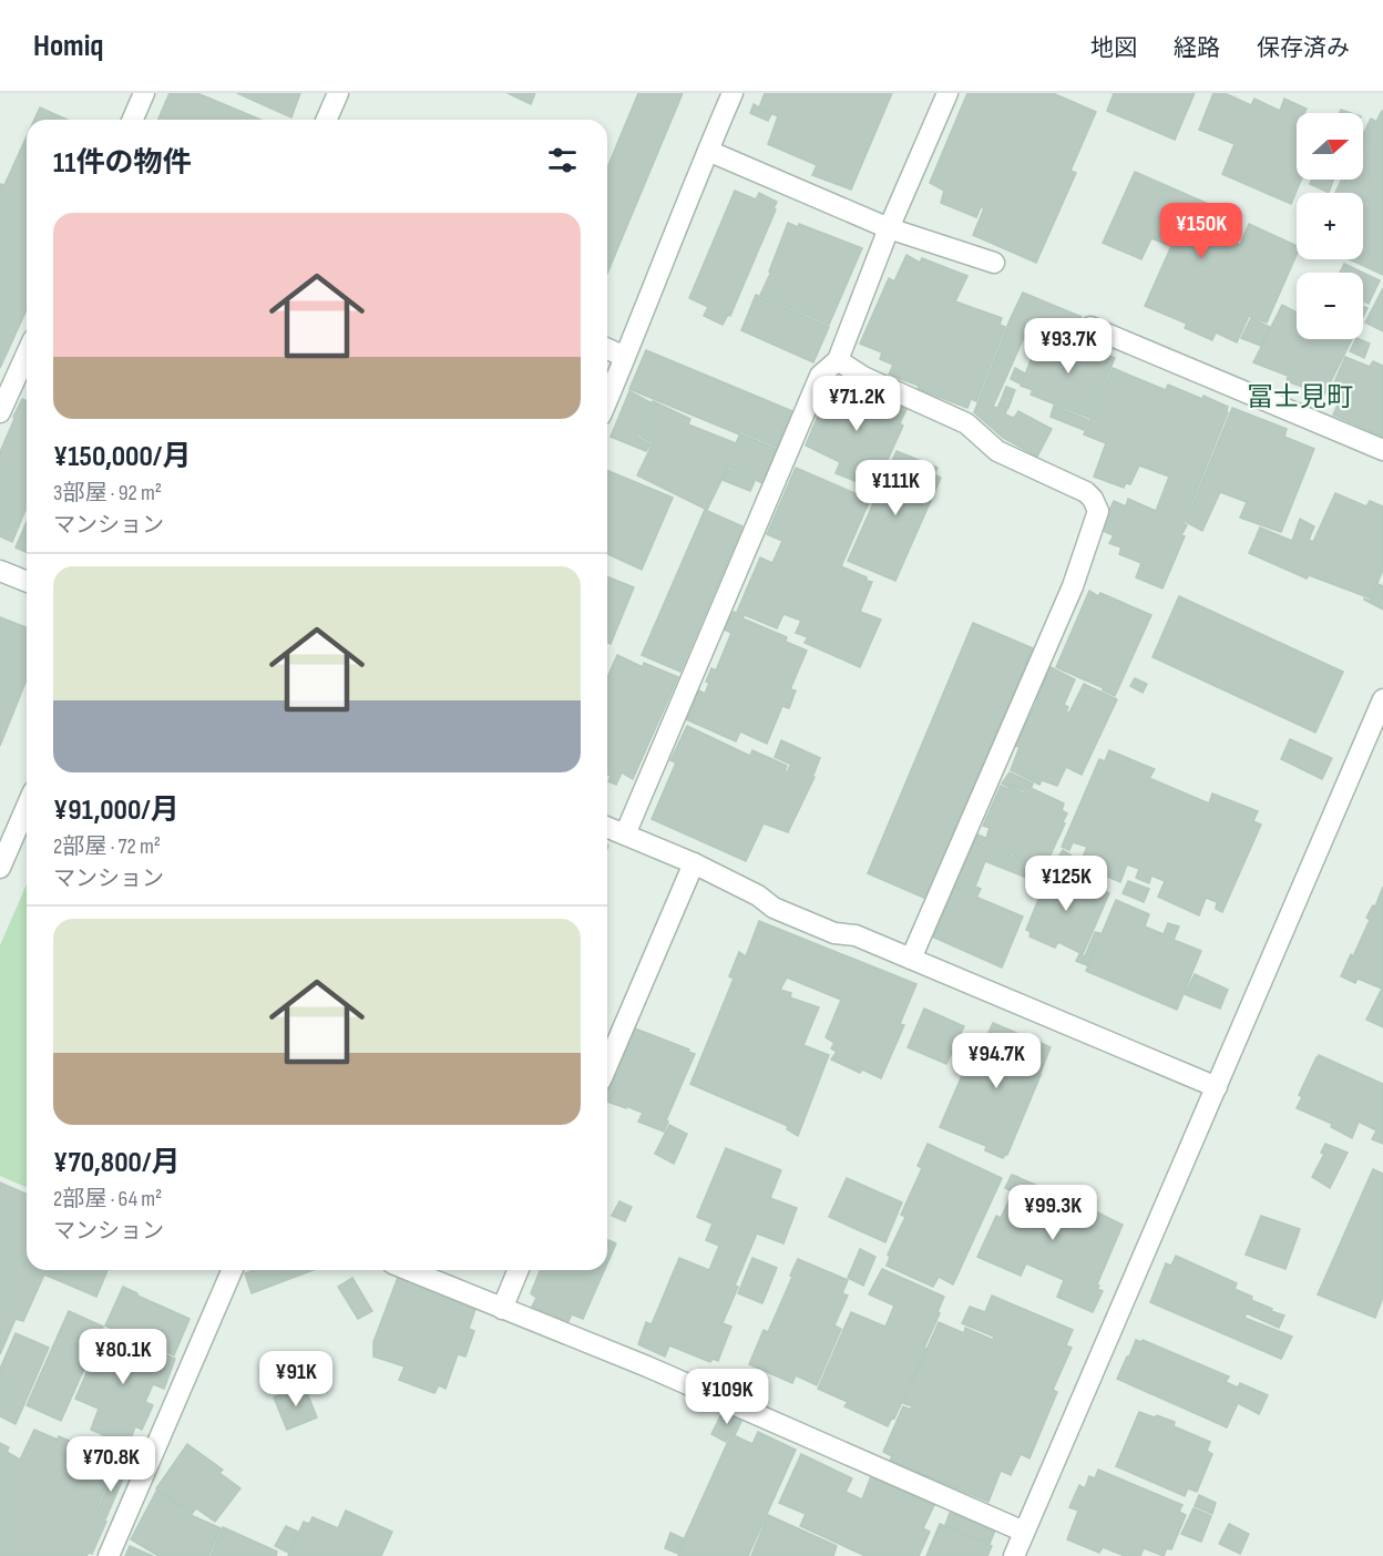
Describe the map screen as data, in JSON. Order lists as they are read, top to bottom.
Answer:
{
  "districts": ["冨士見町"],
  "north": "right",
  "page": {
    "header": "Homiq",
    "nav": ["地図", "経路", "保存済み"],
    "map_buttons": ["+", "−"],
    "heading": "11件の物件",
    "list": [
      {
        "name": "¥150,000/月",
        "note": "3部屋 · 92 m² · マンション"
      },
      {
        "name": "¥91,000/月",
        "note": "2部屋 · 72 m² · マンション"
      },
      {
        "name": "¥70,800/月",
        "note": "2部屋 · 64 m² · マンション"
      }
    ],
    "price": [
      "¥150K",
      "¥93.7K",
      "¥71.2K",
      "¥111K",
      "¥125K",
      "¥94.7K",
      "¥99.3K",
      "¥80.1K",
      "¥91K",
      "¥109K",
      "¥70.8K"
    ]
  }
}
